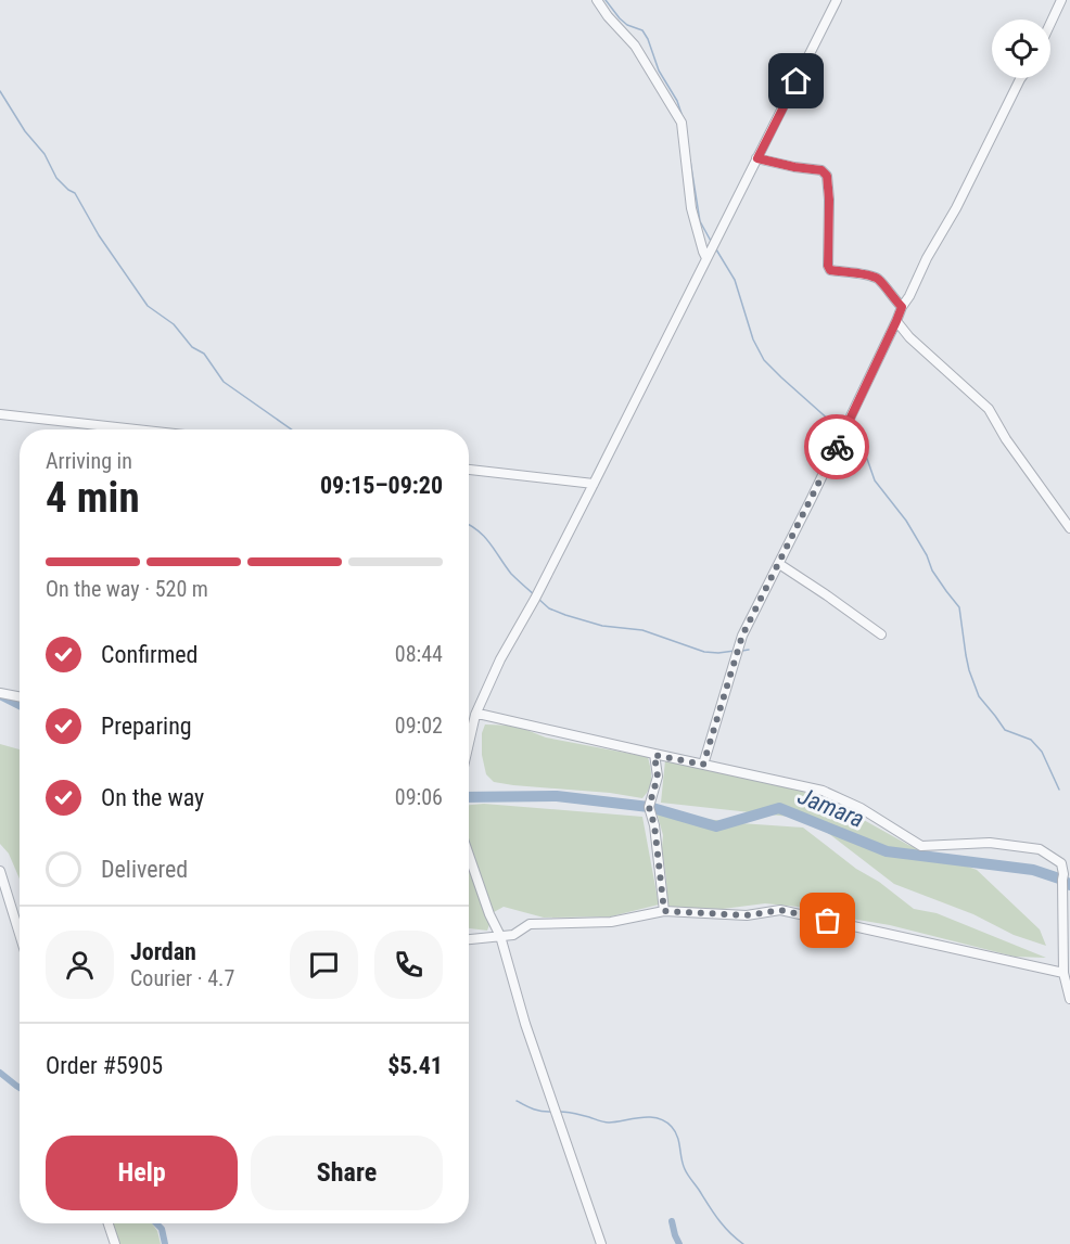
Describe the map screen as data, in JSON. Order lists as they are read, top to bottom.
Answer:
{
  "water": ["Jamara"],
  "page": {
    "heading": ["4 min", "Arriving in", "09:15–09:20"],
    "panel": [
      "Jordan",
      "Courier · 4.7",
      "Order #5905",
      "$5.41"
    ],
    "bar": "On the way · 520 m",
    "list": [
      ["Confirmed", "08:44"],
      ["Preparing", "09:02"],
      ["On the way", "09:06"],
      "Delivered"
    ],
    "buttons": ["Help", "Share"]
  }
}
